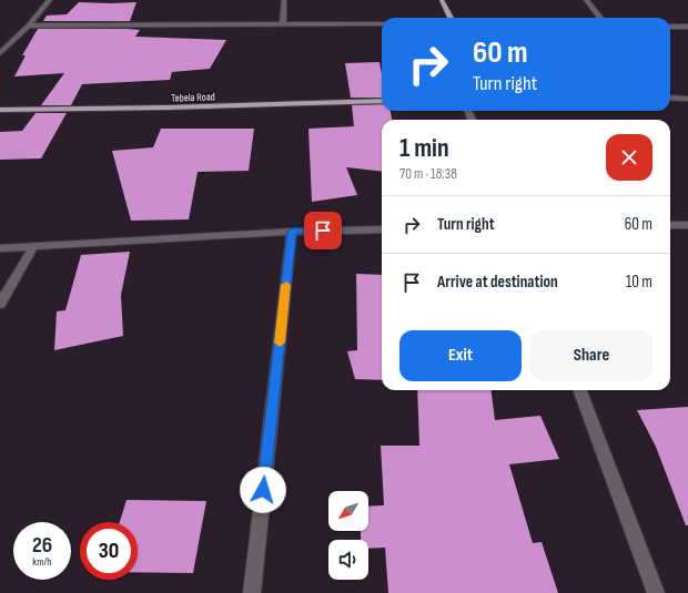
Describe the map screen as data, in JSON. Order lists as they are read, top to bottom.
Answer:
{
  "streets": {
    "main road": ["Tebela Road"]
  },
  "north": "bottom left",
  "page": {
    "turn": ["60 m", "Turn right"],
    "heading": ["1 min", "70 m · 18:38"],
    "list": [
      {
        "name": "Turn right",
        "value": "60 m"
      },
      {
        "name": "Arrive at destination",
        "value": "10 m"
      }
    ],
    "buttons": ["Exit", "Share"],
    "speed": "26 km/h",
    "limit": "30"
  }
}
